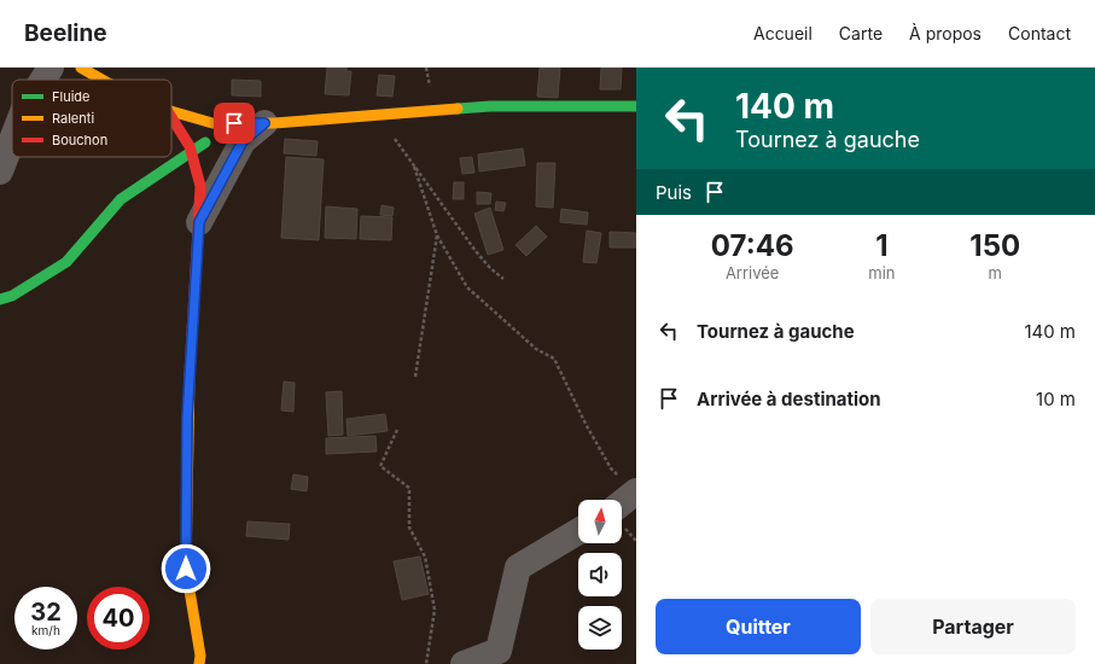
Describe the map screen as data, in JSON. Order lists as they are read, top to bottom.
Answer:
{
  "legend": ["Fluide", "Ralenti", "Bouchon"],
  "north": "top",
  "page": {
    "header": "Beeline",
    "nav": [
      "Accueil",
      "Carte",
      "À propos",
      "Contact"
    ],
    "turn": ["140 m", "Tournez à gauche"],
    "then": "Puis",
    "eta": [
      "07:46",
      "Arrivée",
      "1",
      "min",
      "150",
      "m"
    ],
    "list": [
      {
        "name": "Tournez à gauche",
        "value": "140 m"
      },
      {
        "name": "Arrivée à destination",
        "value": "10 m"
      }
    ],
    "speed": "32 km/h",
    "limit": "40",
    "buttons": ["Quitter", "Partager"]
  }
}
